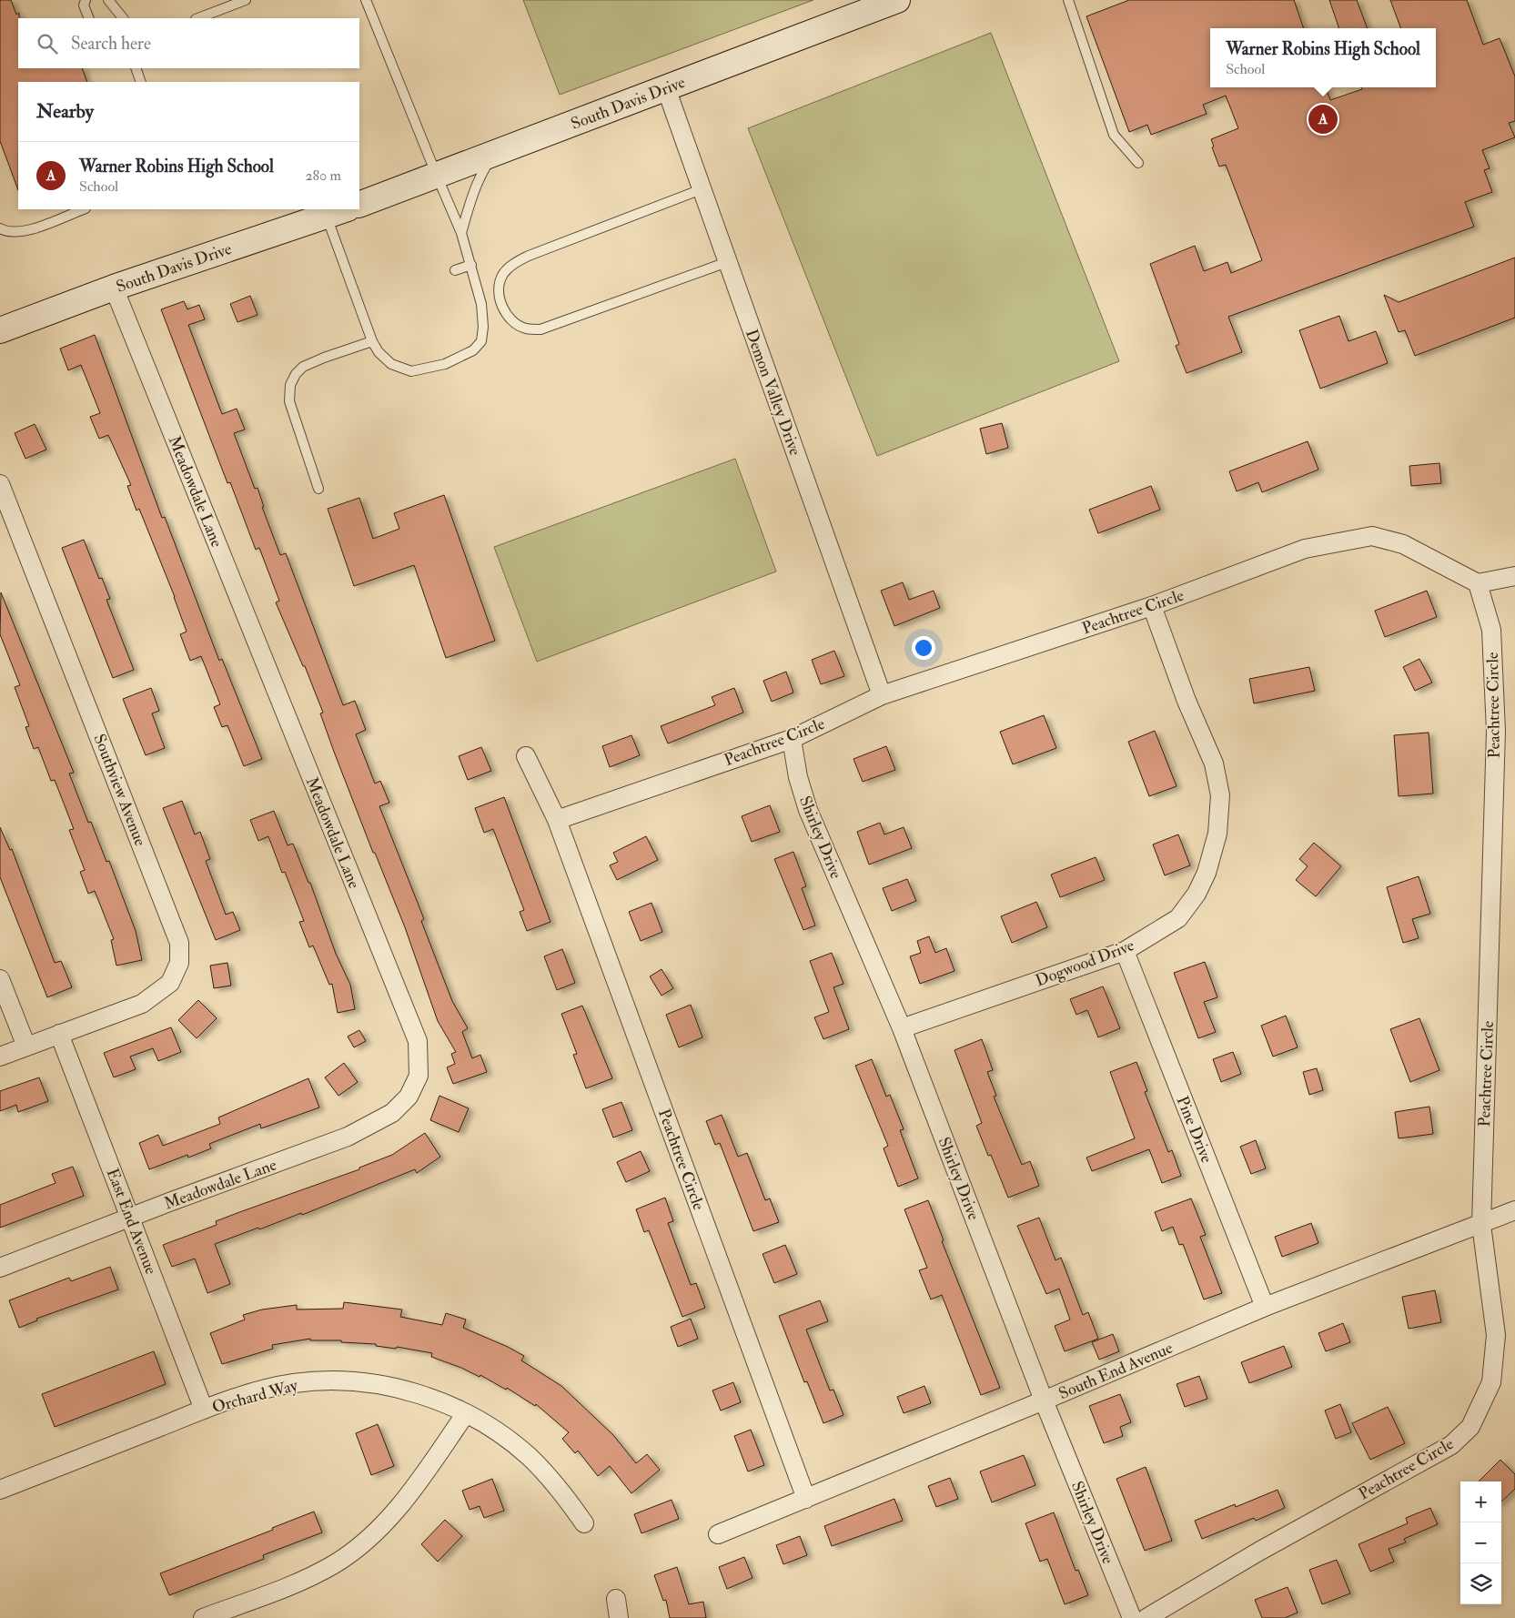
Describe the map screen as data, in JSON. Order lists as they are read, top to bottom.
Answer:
{
  "streets": {
    "street": [
      "South Davis Drive",
      "Demon Valley Drive",
      "Meadowdale Lane",
      "Peachtree Circle",
      "Southview Avenue",
      "Shirley Drive",
      "Dogwood Drive",
      "Pine Drive",
      "East End Avenue",
      "South End Avenue",
      "Orchard Way"
    ]
  },
  "crossings": [
    ["South Davis Drive", "Demon Valley Drive"],
    ["South Davis Drive", "Meadowdale Lane"],
    ["Demon Valley Drive", "Peachtree Circle"],
    ["Meadowdale Lane", "East End Avenue"],
    ["Peachtree Circle", "Shirley Drive"],
    ["Peachtree Circle", "Dogwood Drive"],
    ["Peachtree Circle", "South End Avenue"],
    ["Southview Avenue", "East End Avenue"],
    ["Shirley Drive", "Dogwood Drive"],
    ["Shirley Drive", "South End Avenue"],
    ["Dogwood Drive", "Pine Drive"],
    ["Pine Drive", "South End Avenue"],
    ["East End Avenue", "Orchard Way"]
  ],
  "page": {
    "search": "Search here",
    "popup": ["Warner Robins High School", "School"],
    "heading": "Nearby",
    "pins": "A",
    "list": [
      {
        "mark": "A",
        "name": "Warner Robins High School",
        "note": "School",
        "value": "280 m"
      }
    ],
    "map_buttons": ["+", "−"]
  }
}
